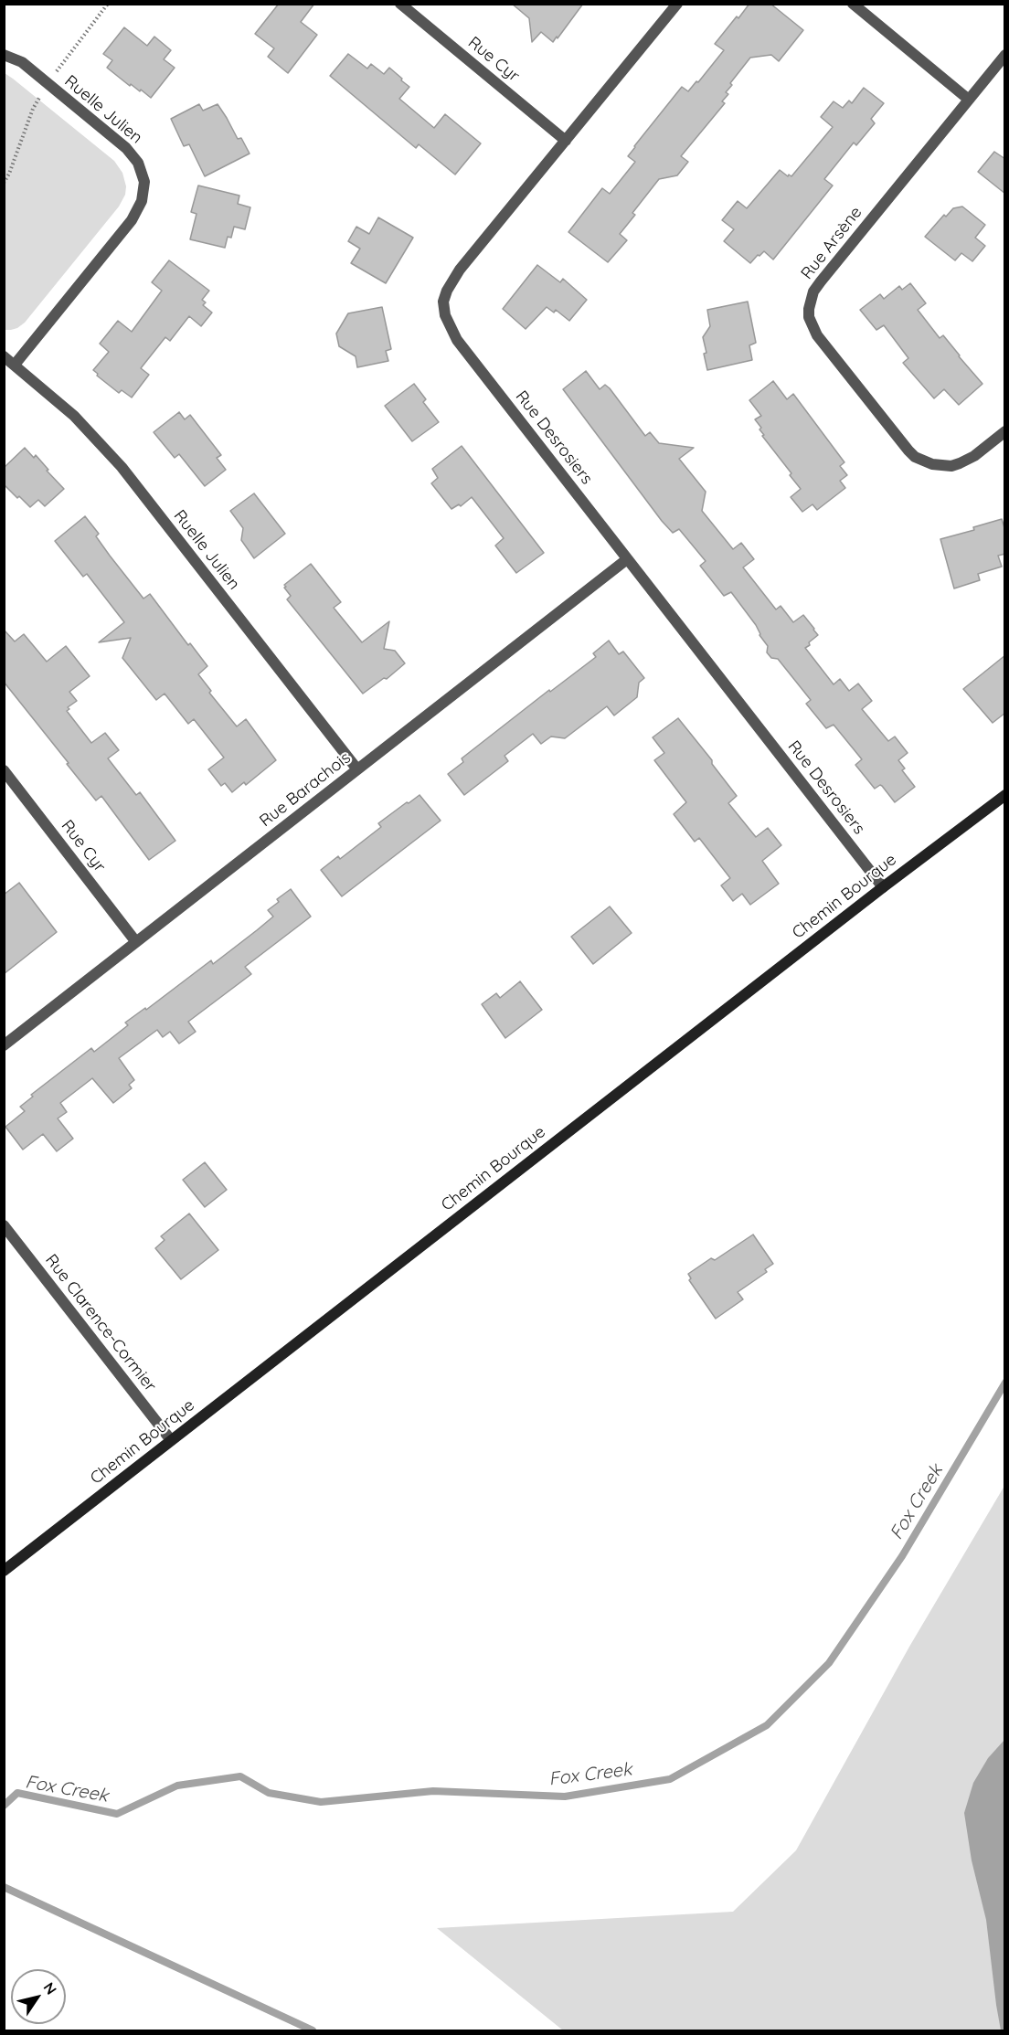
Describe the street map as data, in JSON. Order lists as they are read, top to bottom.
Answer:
{
  "streets": {
    "street": [
      "Rue Cyr",
      "Ruelle Julien",
      "Rue Arsène",
      "Rue Desrosiers",
      "Rue Barachois",
      "Chemin Bourque",
      "Rue Clarence-Cormier"
    ]
  },
  "crossings": [
    ["Rue Cyr", "Rue Desrosiers"],
    ["Rue Cyr", "Rue Barachois"],
    ["Ruelle Julien", "Rue Barachois"],
    ["Rue Desrosiers", "Rue Barachois"],
    ["Rue Desrosiers", "Chemin Bourque"],
    ["Chemin Bourque", "Rue Clarence-Cormier"]
  ],
  "water": ["Fox Creek"],
  "north": "top right"
}
